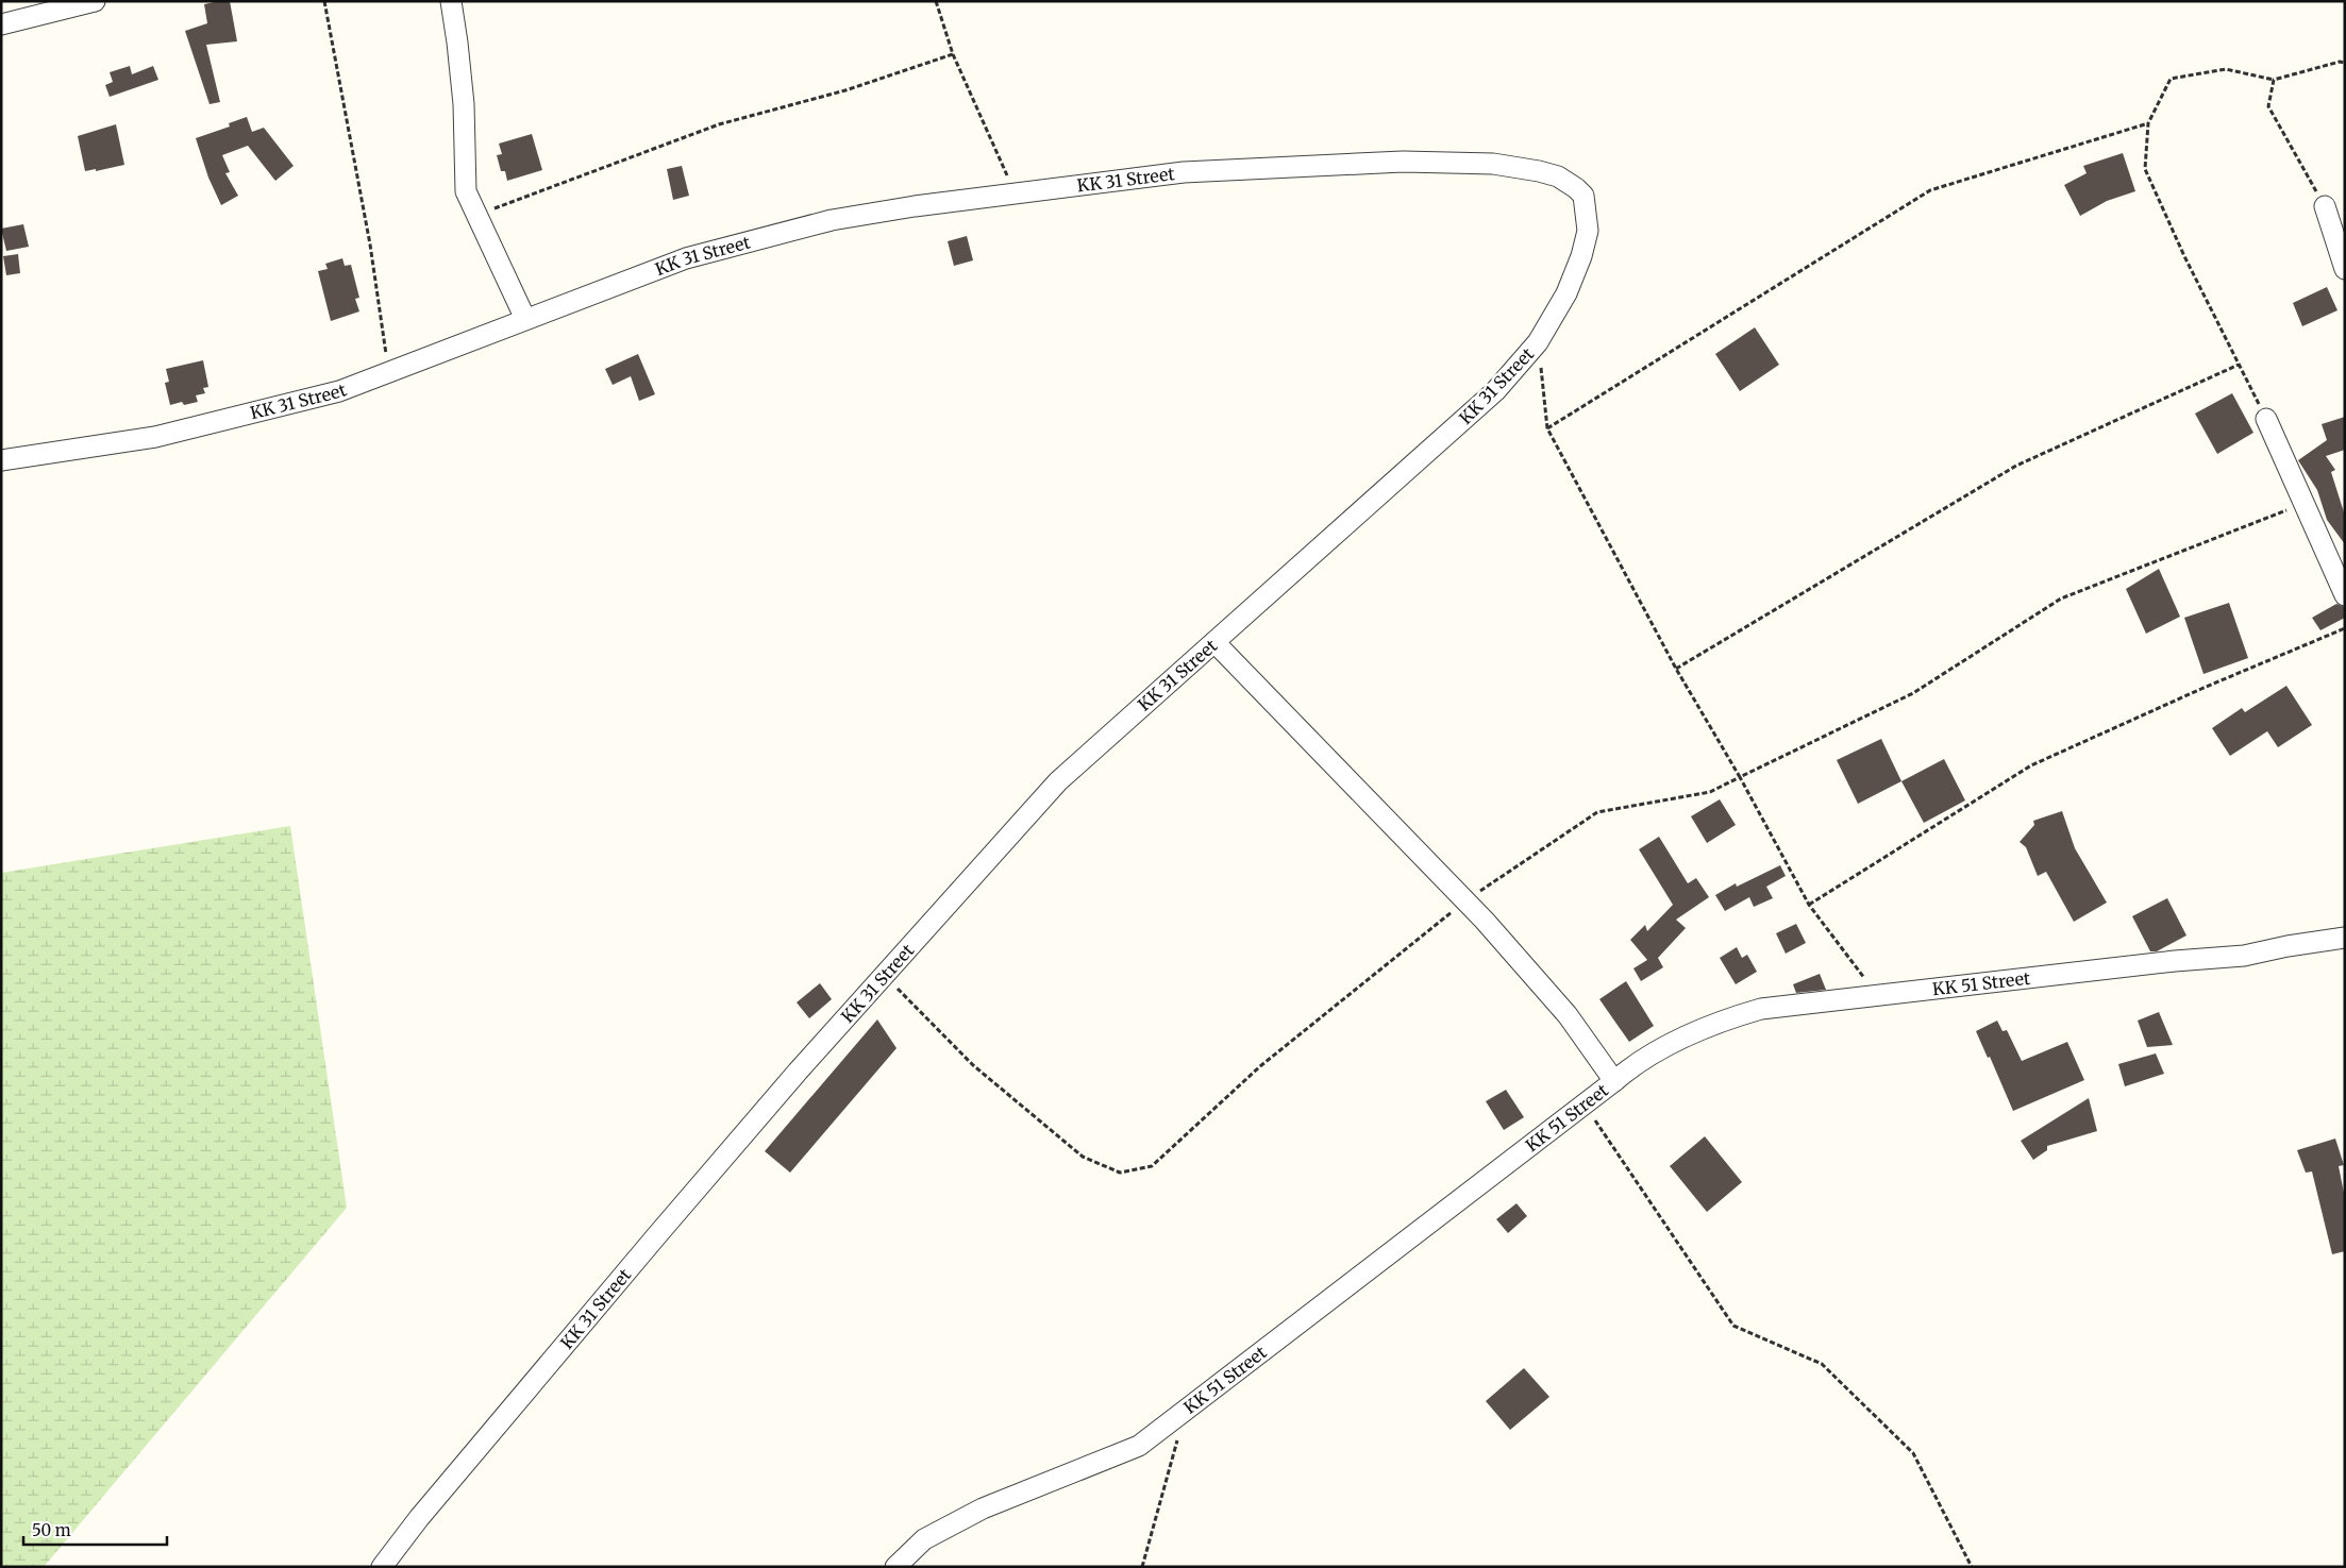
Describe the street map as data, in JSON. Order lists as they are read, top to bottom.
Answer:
{
  "streets": {
    "street": ["KK 31 Street", "KK 51 Street"]
  },
  "scale_bar": "50 m"
}
